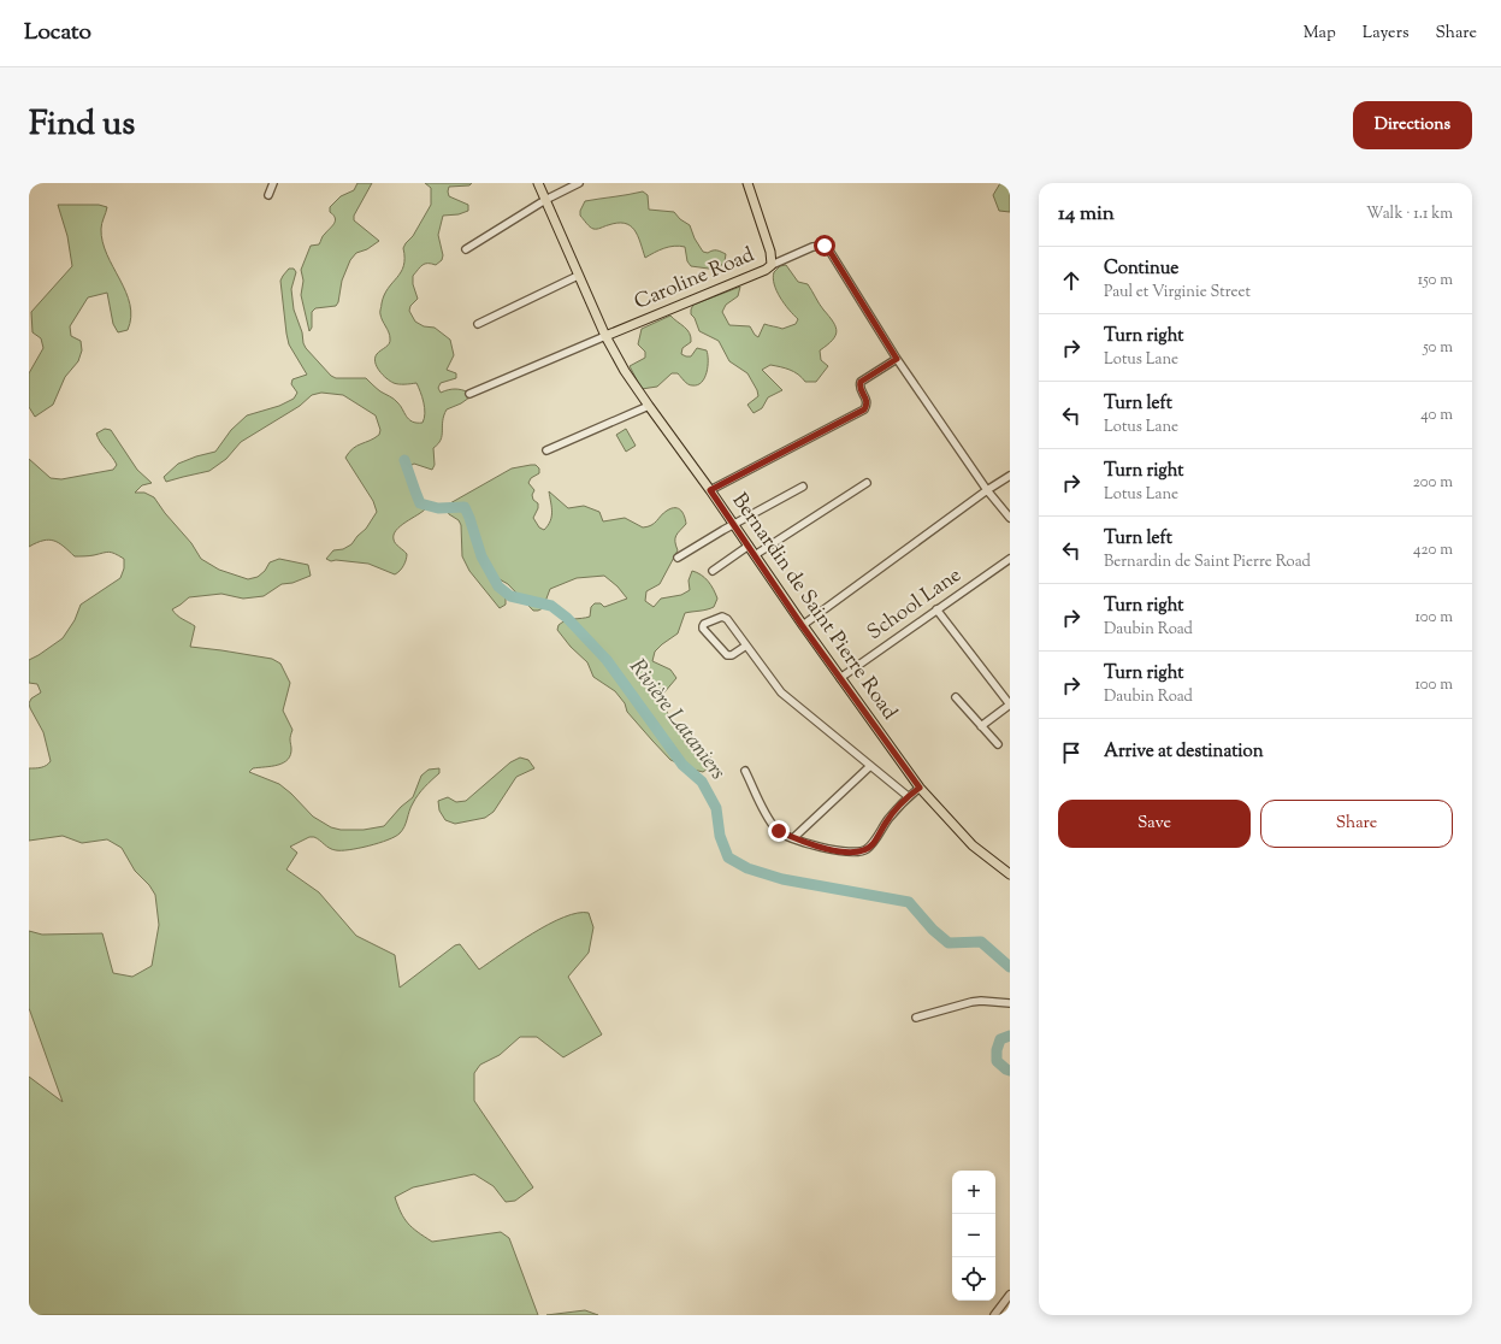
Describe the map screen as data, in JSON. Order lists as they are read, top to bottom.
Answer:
{
  "streets": {
    "main road": ["Caroline Road", "Bernardin de Saint Pierre Road"],
    "street": ["School Lane"]
  },
  "crossings": [
    ["Caroline Road", "Bernardin de Saint Pierre Road"],
    ["School Lane", "Bernardin de Saint Pierre Road"]
  ],
  "water": ["Rivière Lataniers"],
  "page": {
    "header": "Locato",
    "nav": ["Map", "Layers", "Share"],
    "title": "Find us",
    "buttons": [
      "Directions",
      ["Save", "Share"]
    ],
    "heading": ["14 min", "Walk · 1.1 km"],
    "list": [
      ["Continue", "Paul et Virginie Street", "150 m"],
      ["Turn right", "Lotus Lane", "50 m"],
      ["Turn left", "Lotus Lane", "40 m"],
      ["Turn right", "Lotus Lane", "200 m"],
      ["Turn left", "Bernardin de Saint Pierre Road", "420 m"],
      ["Turn right", "Daubin Road", "100 m"],
      ["Turn right", "Daubin Road", "100 m"],
      "Arrive at destination"
    ],
    "map_buttons": ["+", "−"]
  }
}
